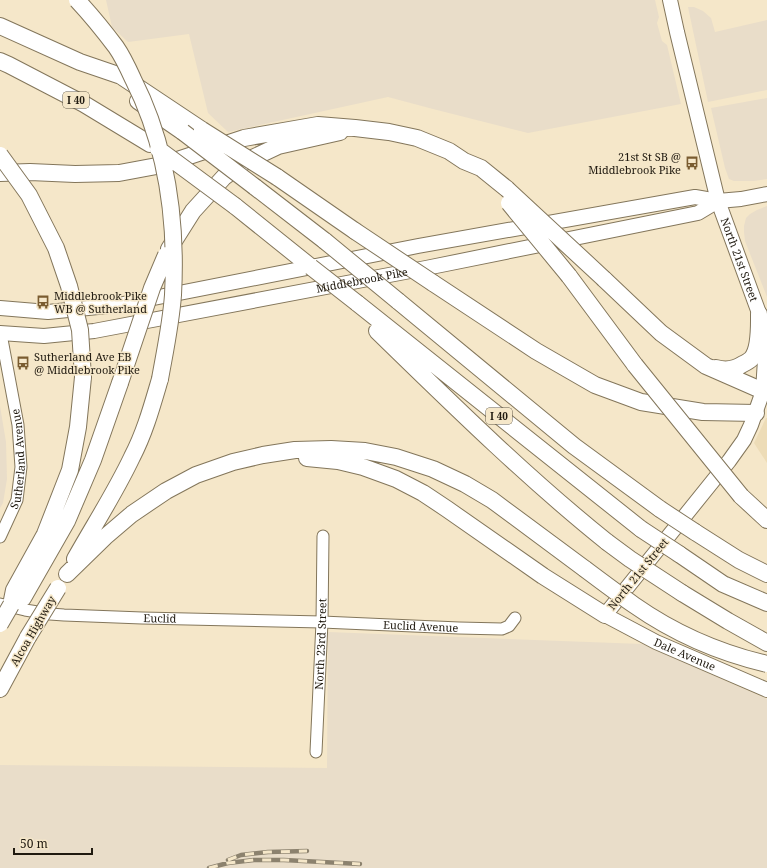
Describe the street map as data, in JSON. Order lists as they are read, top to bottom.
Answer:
{
  "streets": {
    "highway": ["I 40", "Alcoa Highway"],
    "main road": ["North 21st Street", "Middlebrook Pike", "Dale Avenue"],
    "street": [
      "Sutherland Avenue",
      "Euclid",
      "Euclid Avenue",
      "North 23rd Street"
    ]
  },
  "crossings": [
    ["North 21st Street", "Middlebrook Pike"],
    ["North 21st Street", "Dale Avenue"],
    ["Middlebrook Pike", "Sutherland Avenue"],
    ["Euclid", "Euclid Avenue"],
    ["Euclid", "North 23rd Street"],
    ["Euclid Avenue", "North 23rd Street"]
  ],
  "places": {
    "bus stop": ["21st St SB @ Middlebrook Pike", "Middlebrook Pike WB @ Sutherland", "Sutherland Ave EB @ Middlebrook Pike"]
  },
  "scale_bar": "50 m"
}
